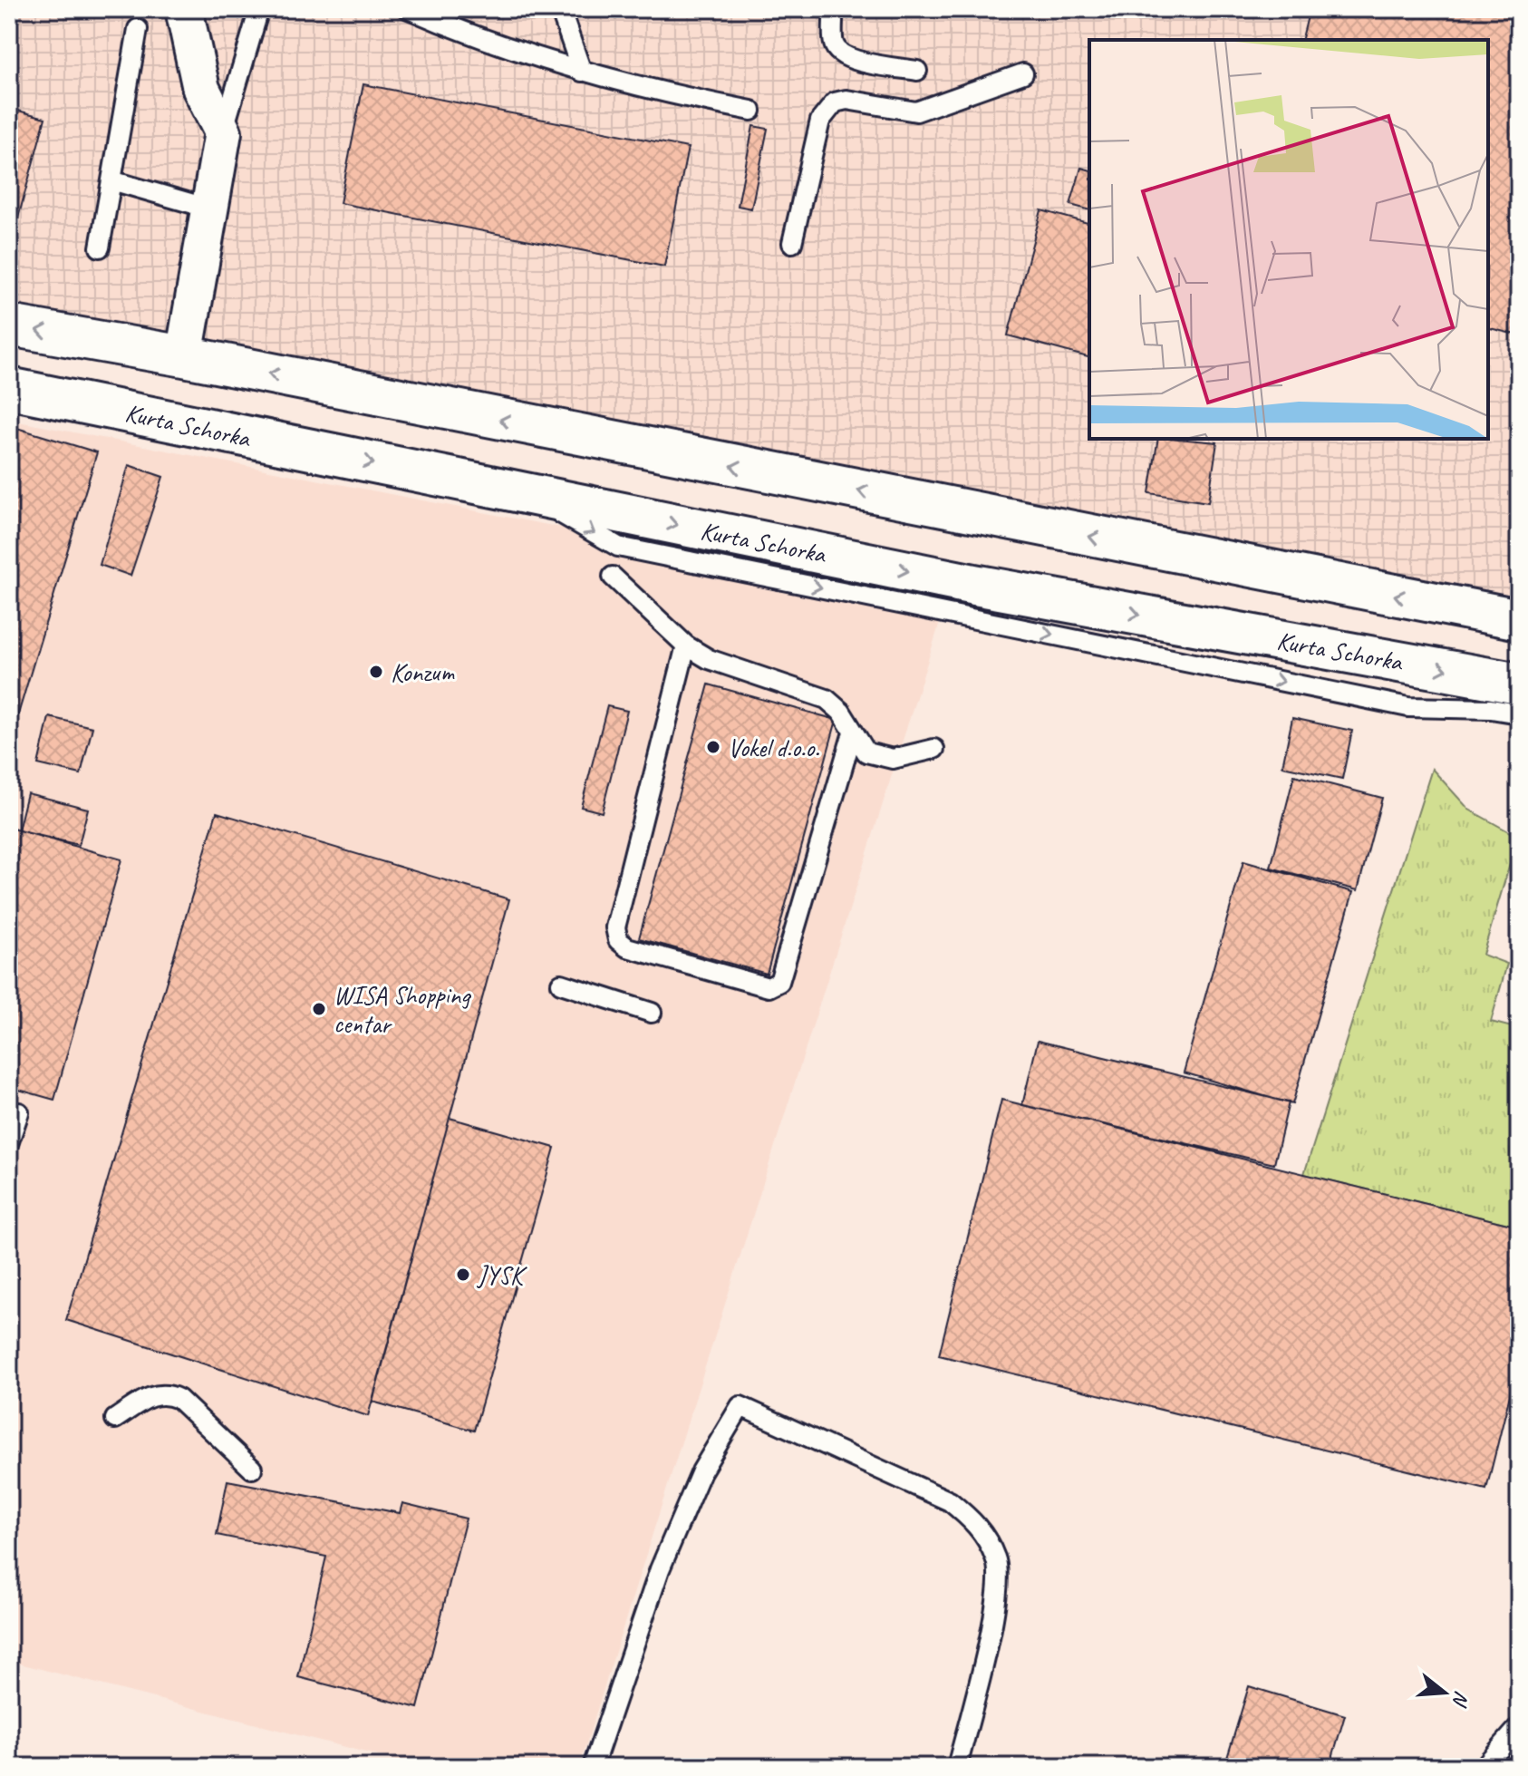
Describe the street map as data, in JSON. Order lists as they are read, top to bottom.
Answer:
{
  "streets": {
    "main road": ["Kurta Schorka"]
  },
  "places": [
    "Konzum",
    "Vokel d.o.o.",
    "WISA Shopping centar",
    "JYSK"
  ],
  "north": "right"
}
